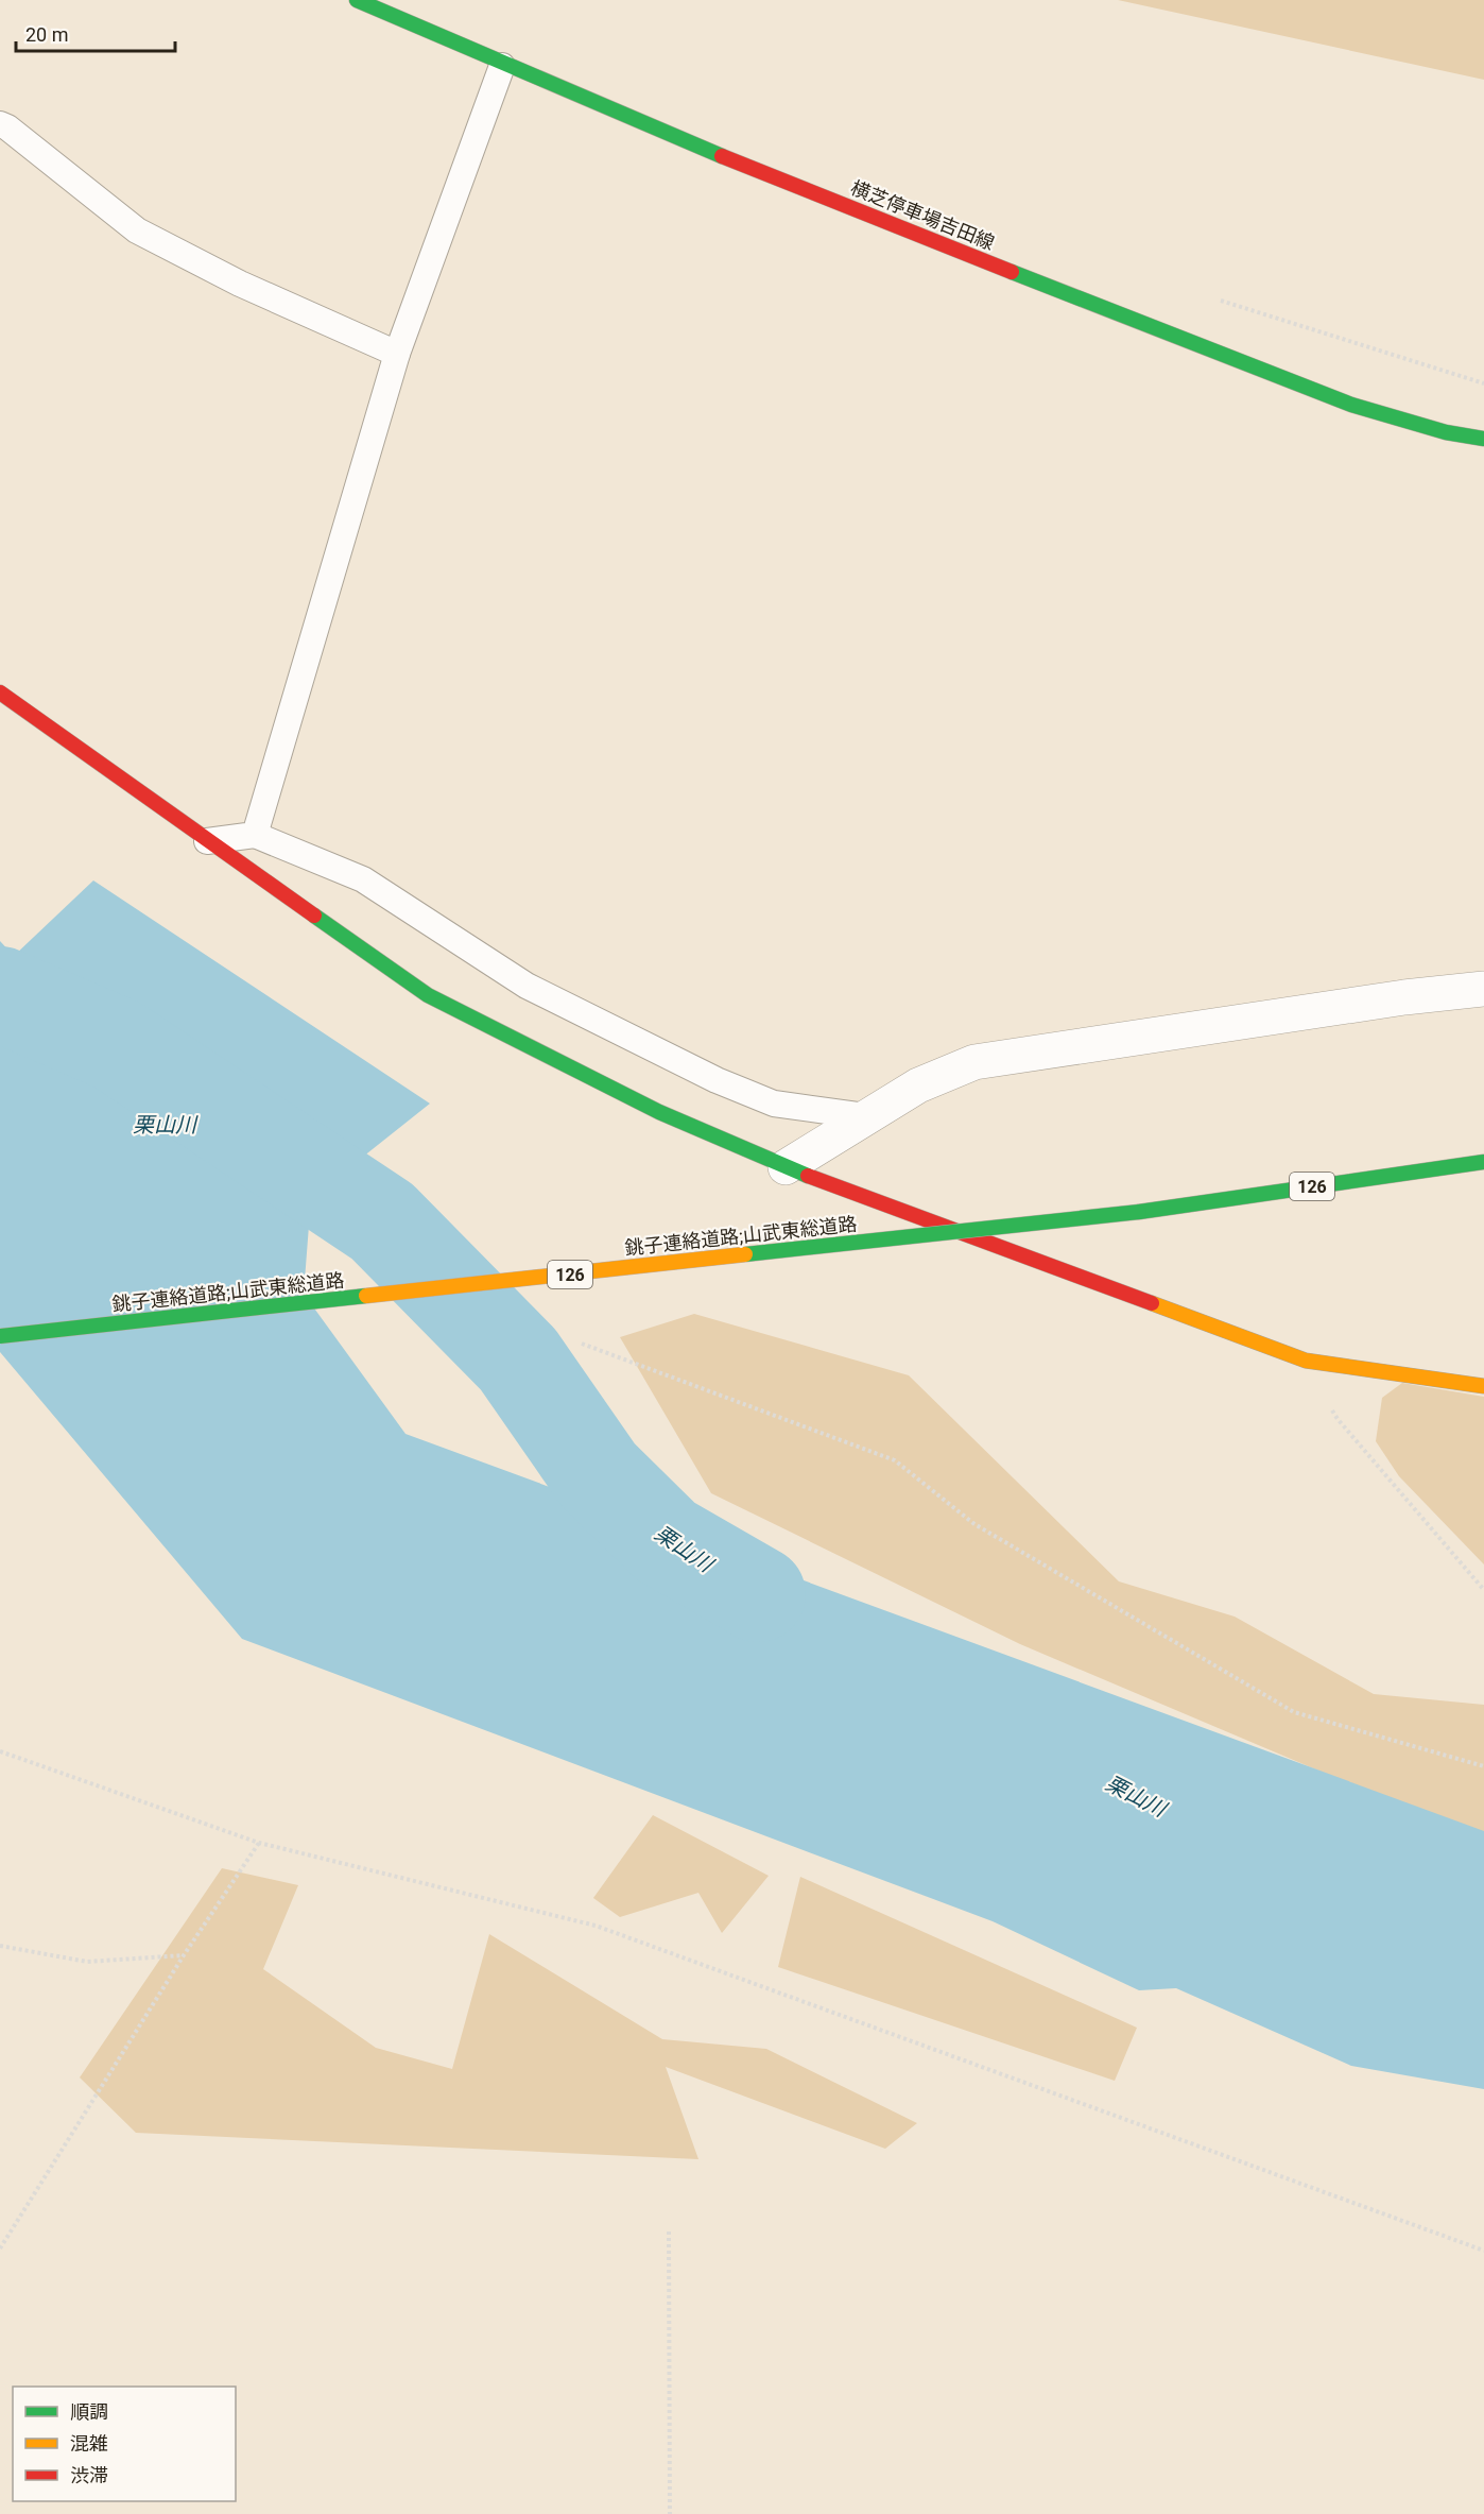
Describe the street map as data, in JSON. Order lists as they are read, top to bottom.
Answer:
{
  "streets": {
    "main road": ["横芝停車場吉田線", "126", "銚子連絡道路;山武東総道路"]
  },
  "water": ["栗山川"],
  "legend": ["順調", "混雑", "渋滞"],
  "scale_bar": "20 m"
}
